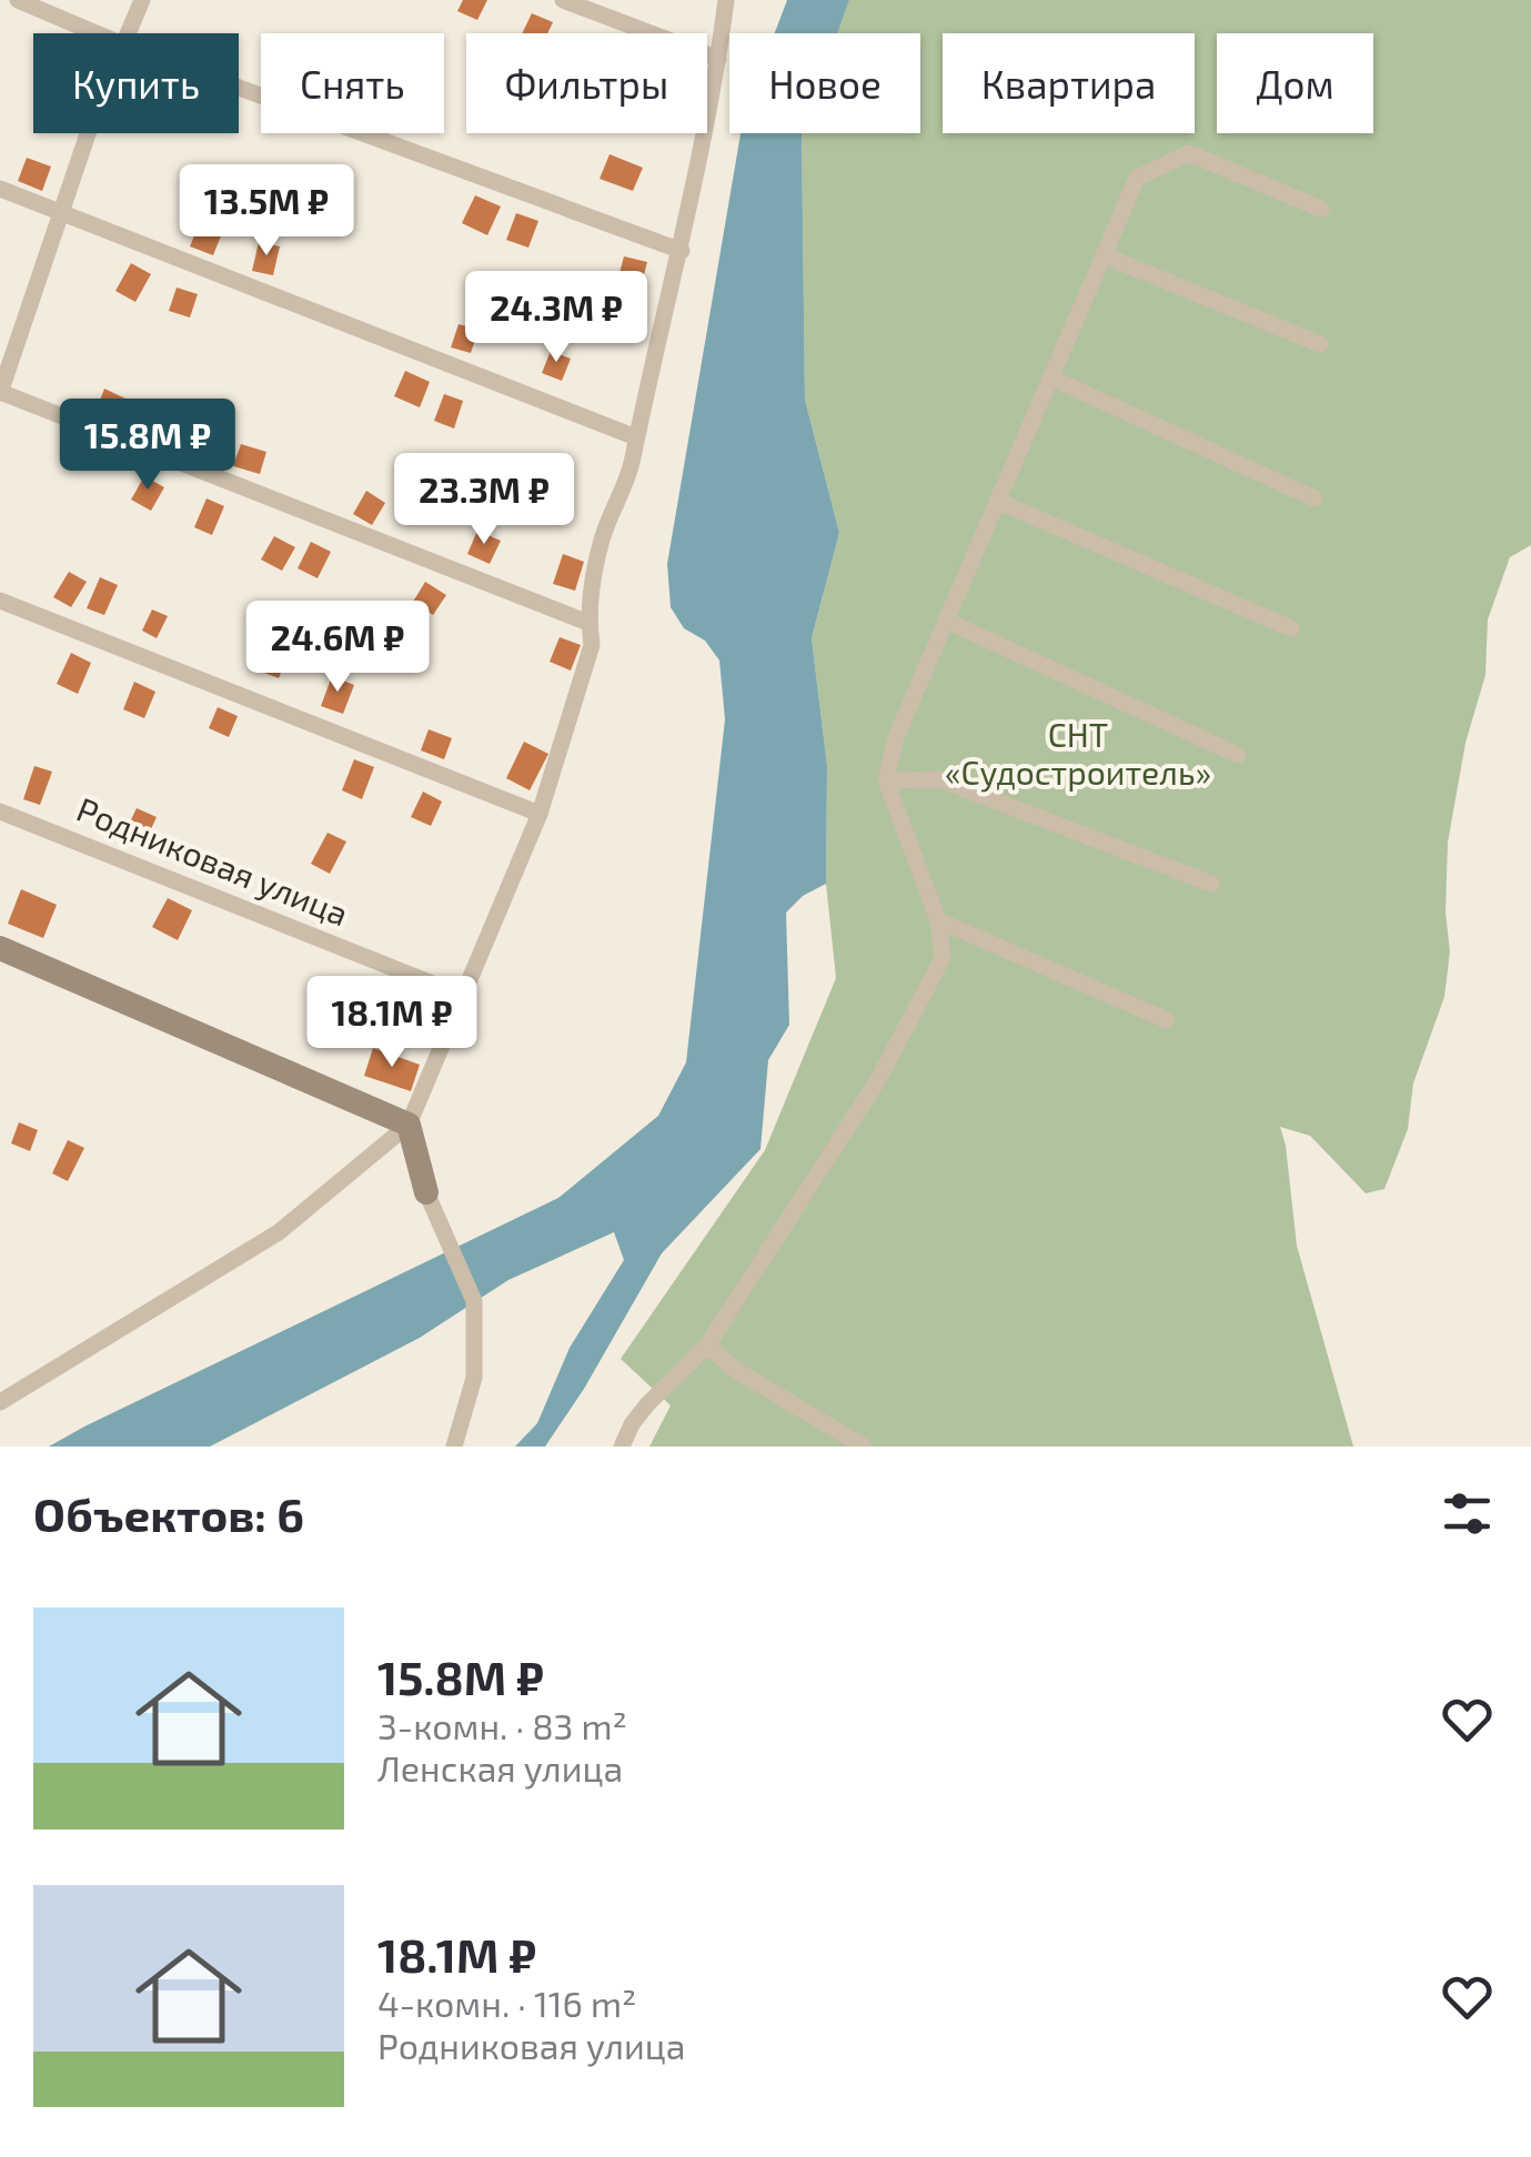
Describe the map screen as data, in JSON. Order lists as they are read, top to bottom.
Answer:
{
  "streets": {
    "street": ["Родниковая улица"]
  },
  "parks": ["СНТ «Судостроитель»"],
  "page": {
    "chip": [
      "Купить",
      "Снять",
      "Фильтры",
      "Новое",
      "Квартира",
      "Дом"
    ],
    "price": [
      "13.5M ₽",
      "24.3M ₽",
      "15.8M ₽",
      "23.3M ₽",
      "24.6M ₽",
      "18.1M ₽"
    ],
    "heading": "Объектов: 6",
    "list": [
      {
        "name": "15.8M ₽",
        "note": "3-комн. · 83 m² · Ленская улица"
      },
      {
        "name": "18.1M ₽",
        "note": "4-комн. · 116 m² · Родниковая улица"
      }
    ]
  }
}
